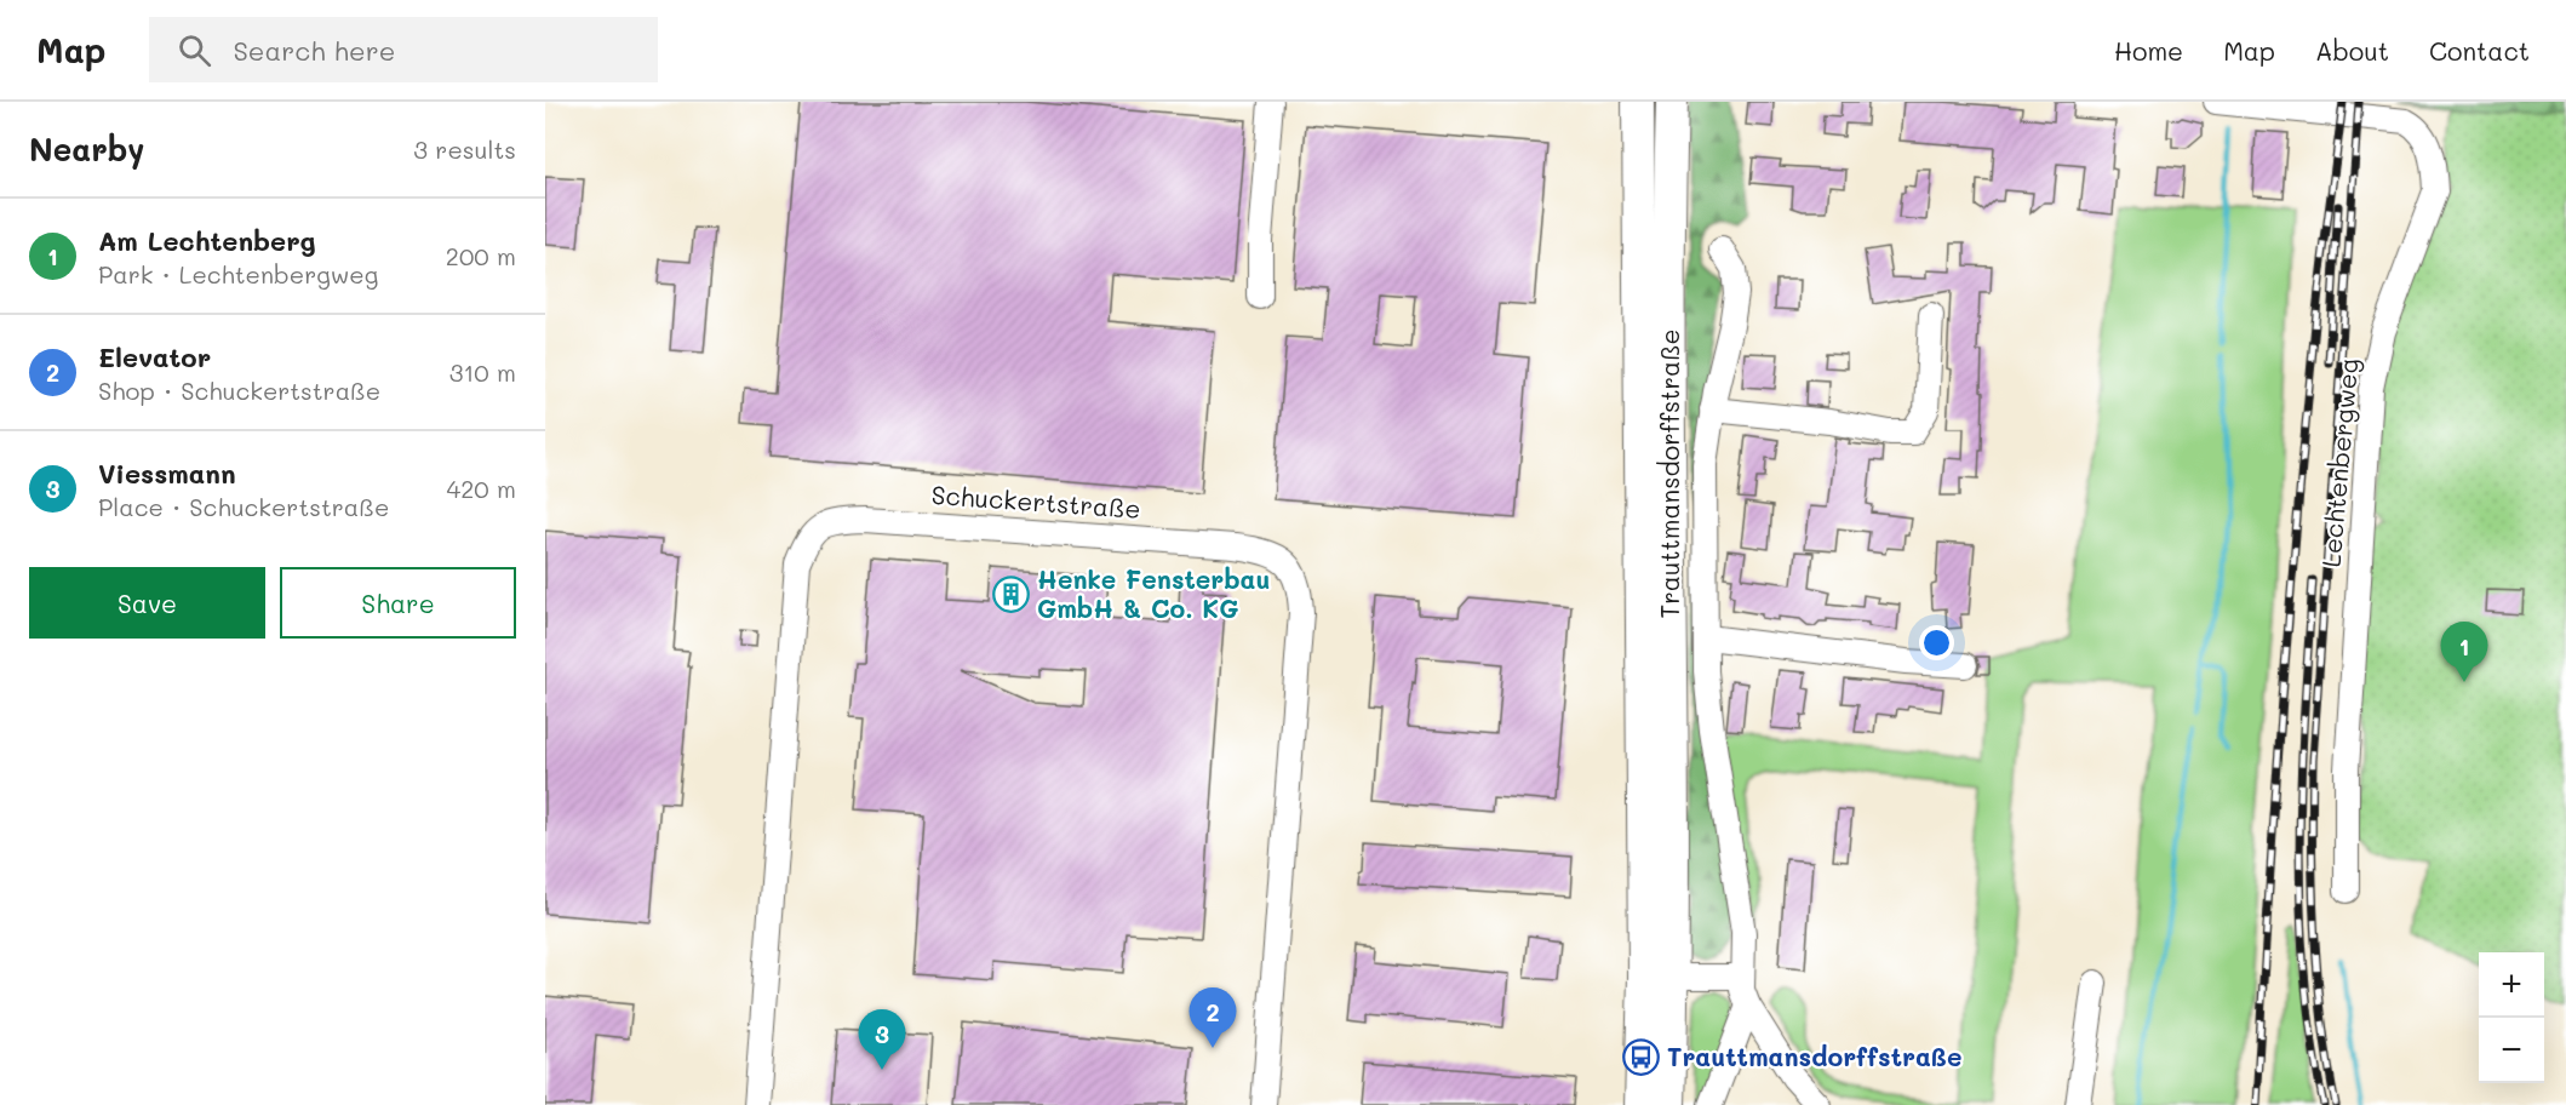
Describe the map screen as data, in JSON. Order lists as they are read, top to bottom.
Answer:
{
  "streets": {
    "main road": ["Trauttmansdorffstraße"],
    "street": ["Lechtenbergweg", "Schuckertstraße"]
  },
  "places": {
    "building": ["Henke Fensterbau GmbH & Co. KG"],
    "bus stop": ["Trauttmansdorffstraße"]
  },
  "page": {
    "header": "Map",
    "search": "Search here",
    "nav": [
      "Home",
      "Map",
      "About",
      "Contact"
    ],
    "heading": ["Nearby", "3 results"],
    "list": [
      {
        "mark": "1",
        "name": "Am Lechtenberg",
        "note": "Park · Lechtenbergweg",
        "value": "200 m"
      },
      {
        "mark": "2",
        "name": "Elevator",
        "note": "Shop · Schuckertstraße",
        "value": "310 m"
      },
      {
        "mark": "3",
        "name": "Viessmann",
        "note": "Place · Schuckertstraße",
        "value": "420 m"
      }
    ],
    "buttons": ["Save", "Share"],
    "pins": ["1", "2", "3"],
    "map_buttons": ["+", "−"]
  }
}
